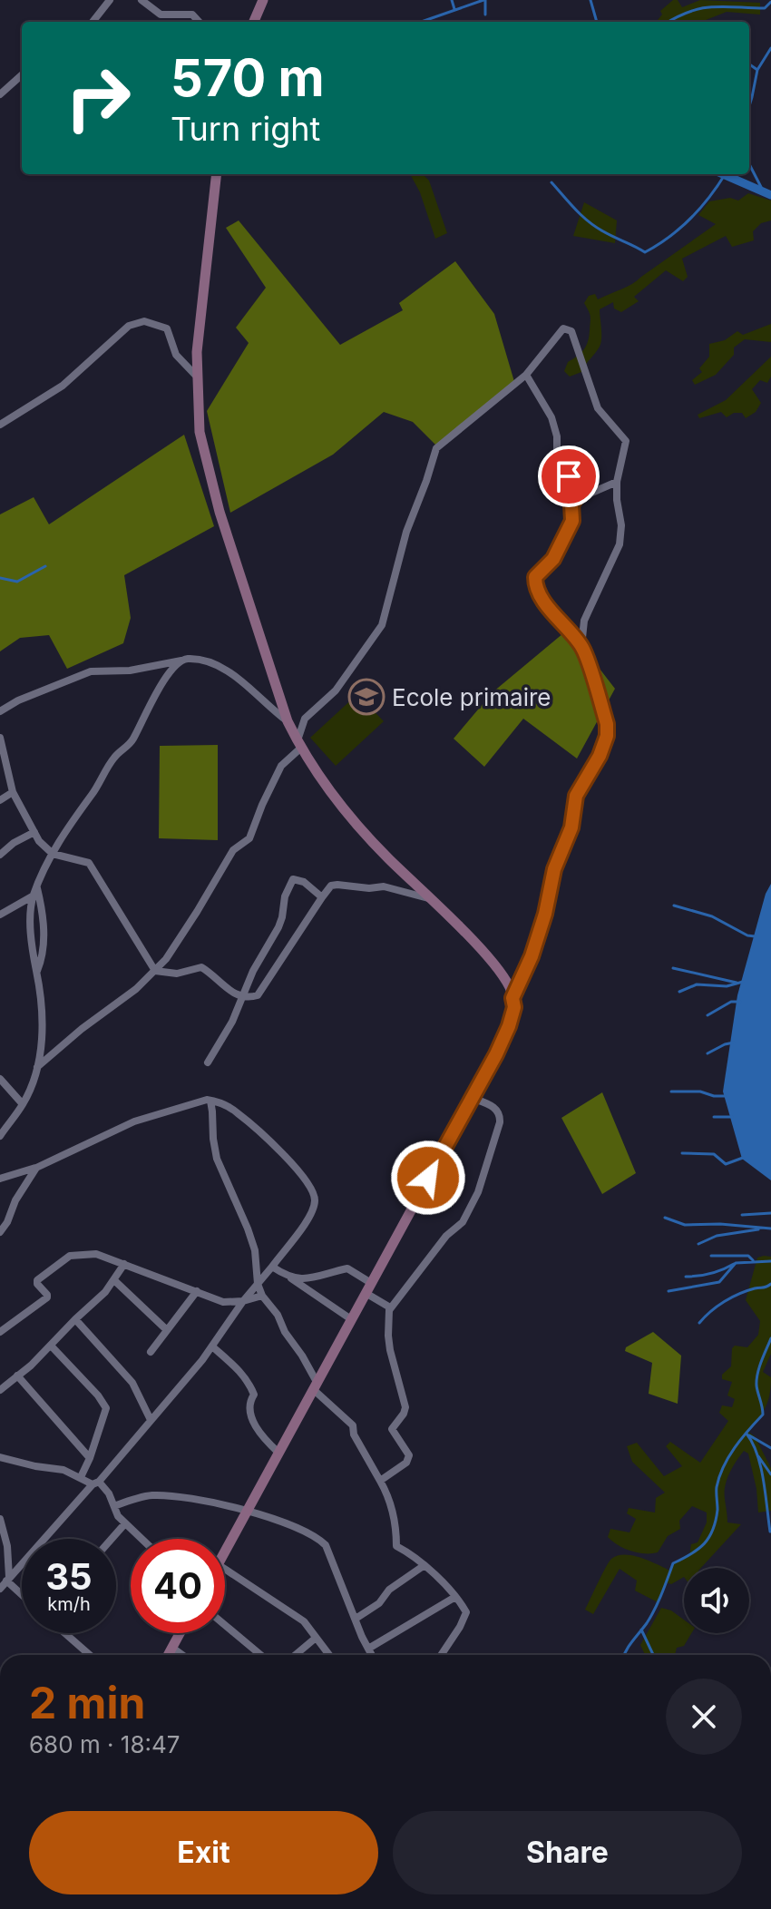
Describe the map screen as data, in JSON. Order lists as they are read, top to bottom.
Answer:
{
  "places": {
    "school or university": ["Ecole primaire"]
  },
  "page": {
    "turn": ["570 m", "Turn right"],
    "speed": "35 km/h",
    "limit": "40",
    "heading": ["2 min", "680 m · 18:47"],
    "buttons": ["Exit", "Share"]
  }
}
